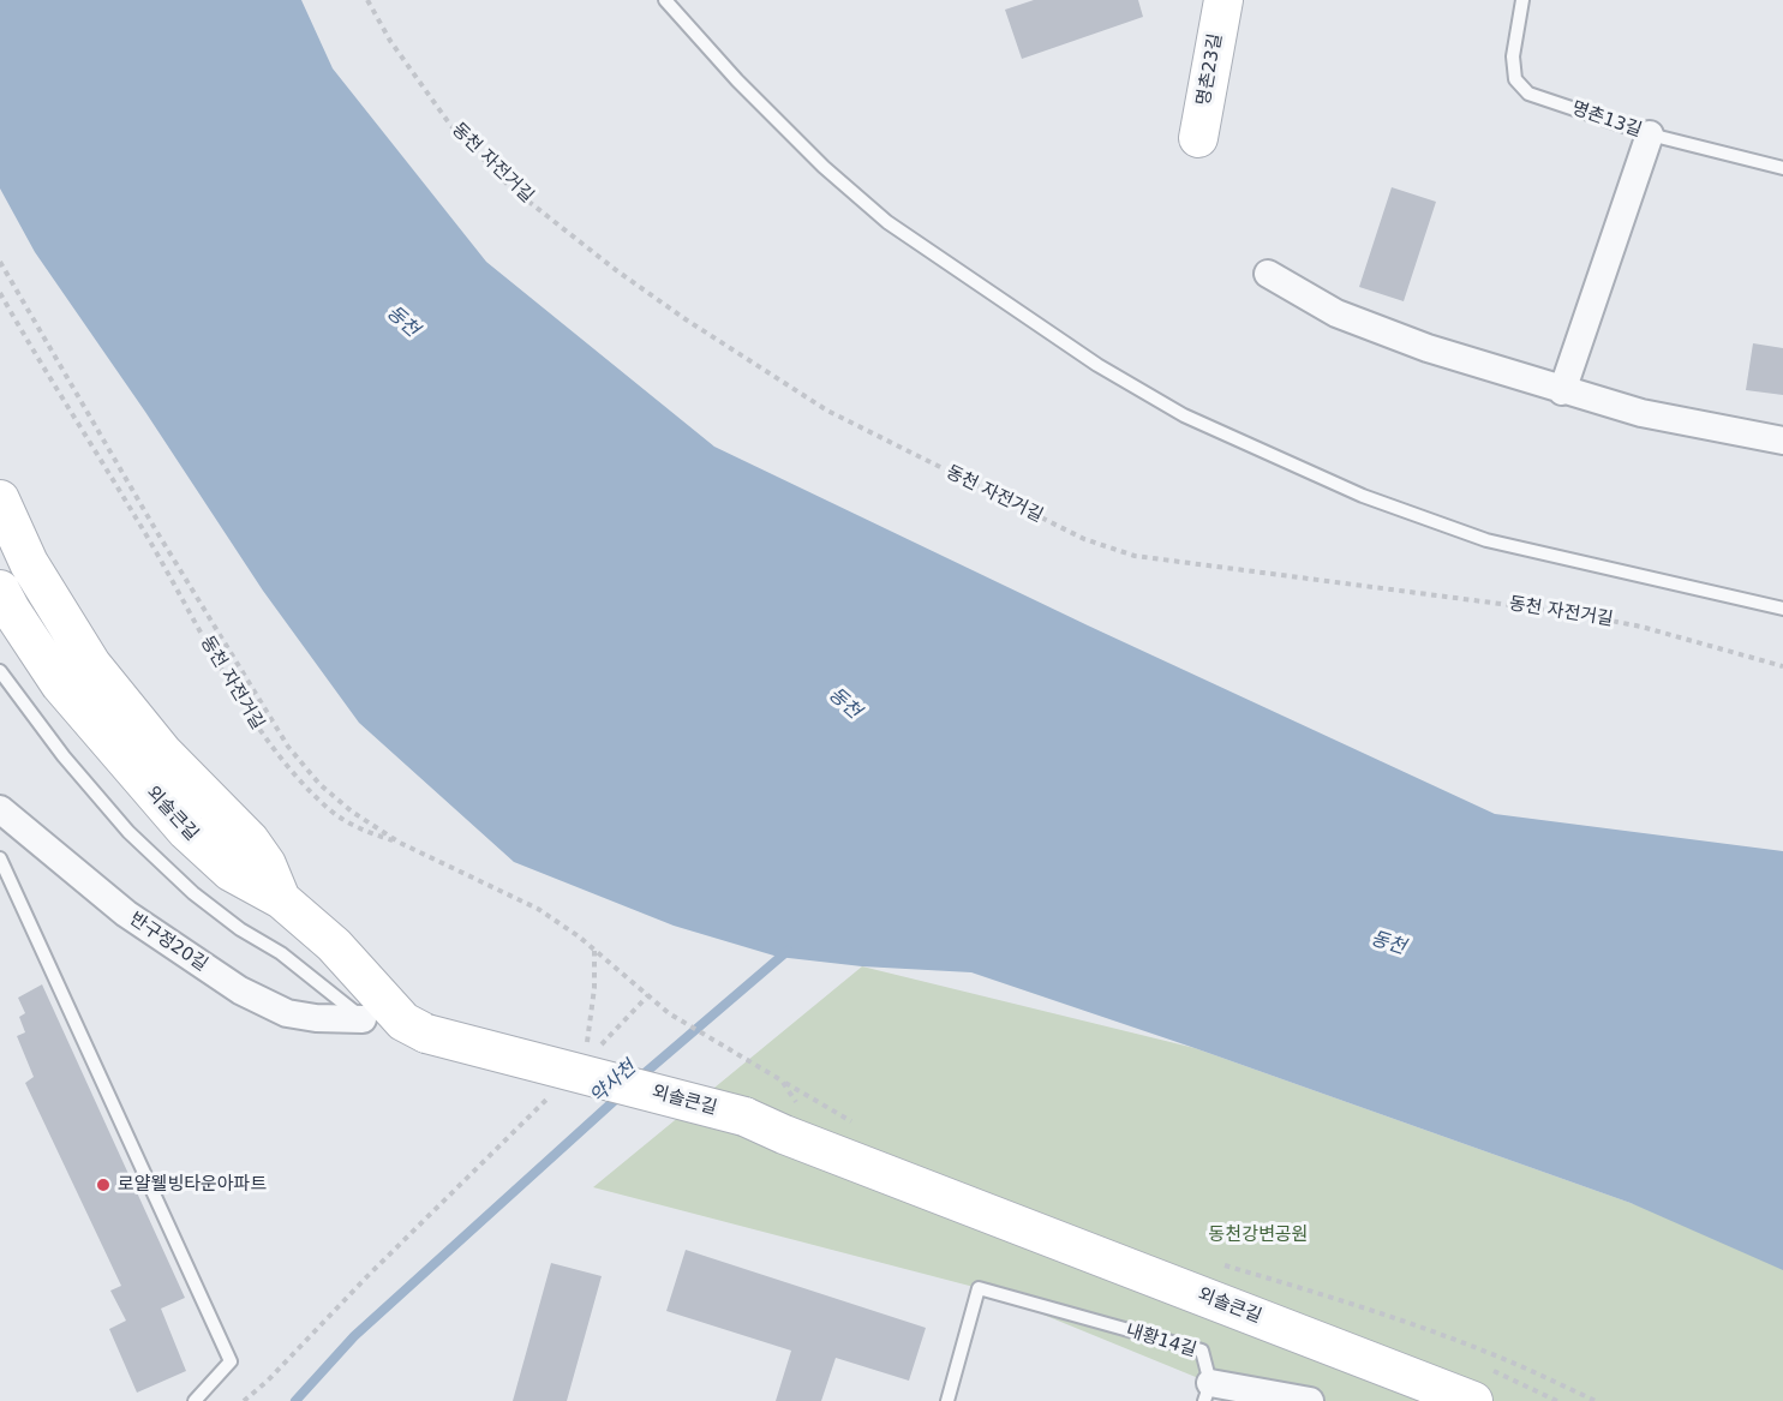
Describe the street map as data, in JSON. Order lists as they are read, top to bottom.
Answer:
{
  "streets": {
    "street": [
      "명촌23길",
      "외솔큰길",
      "반구정20길",
      "내황14길"
    ],
    "lane": ["명촌13길"],
    "path": ["동천 자전거길"]
  },
  "crossings": [
    ["외솔큰길", "반구정20길"]
  ],
  "water": ["동천", "약사천"],
  "parks": ["동천강변공원"],
  "places": ["로얄웰빙타운아파트"]
}
